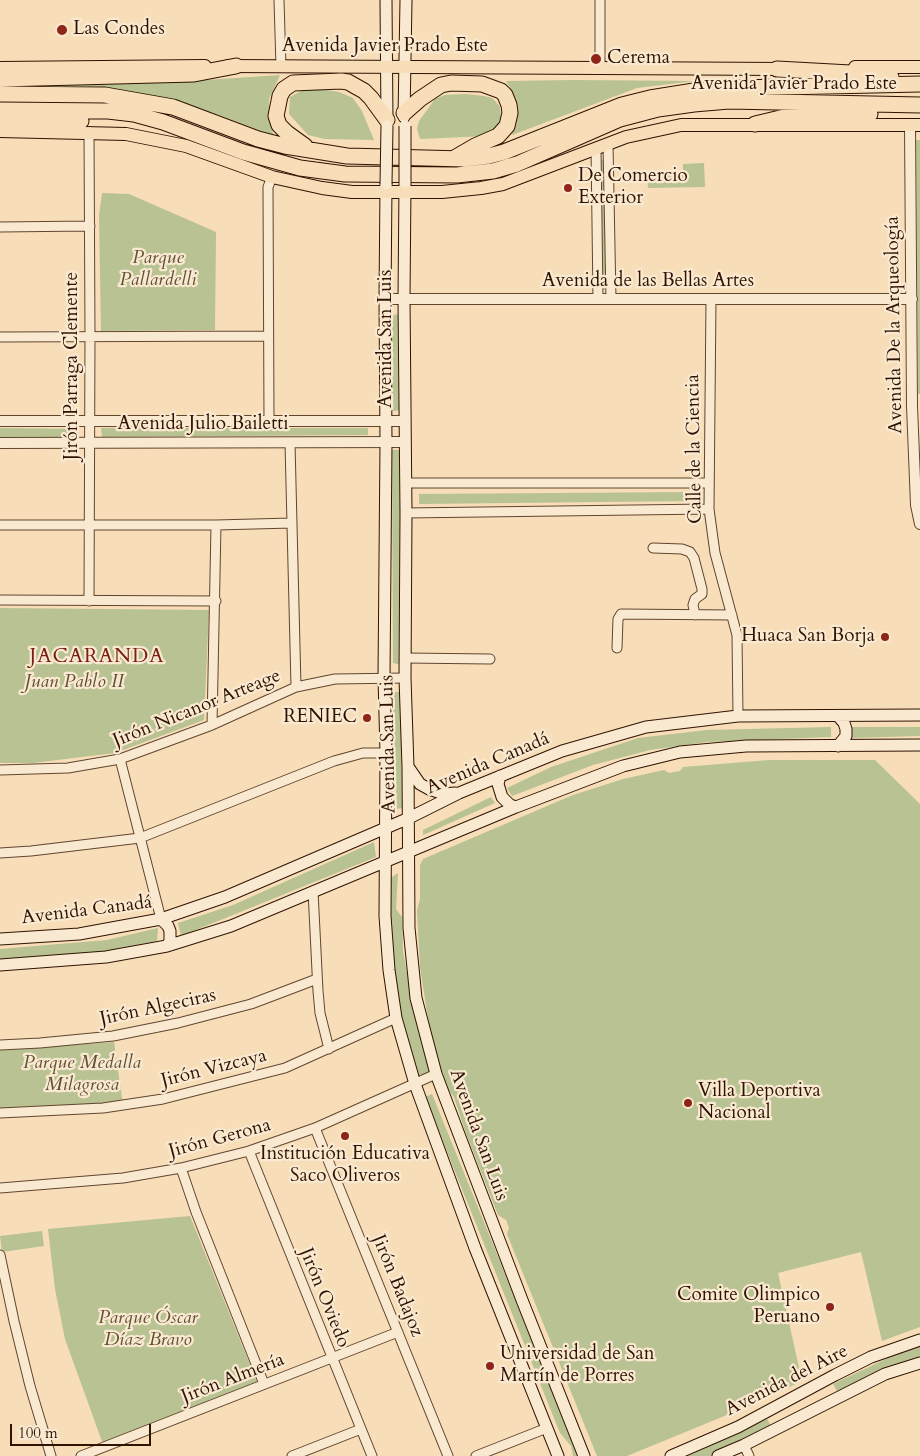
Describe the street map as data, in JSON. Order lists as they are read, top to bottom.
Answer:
{
  "streets": {
    "highway": ["Avenida Javier Prado Este"],
    "main road": ["Avenida San Luis", "Avenida Canadá", "Avenida del Aire"],
    "street": [
      "Avenida de las Bellas Artes",
      "Avenida De la Arqueología",
      "Jirón Parraga Clemente",
      "Avenida Julio Bailetti",
      "Calle de la Ciencia",
      "Jirón Nicanor Arteage",
      "Jirón Algeciras",
      "Jirón Vizcaya",
      "Jirón Gerona",
      "Jirón Badajoz",
      "Jirón Oviedo",
      "Jirón Almería"
    ]
  },
  "crossings": [
    ["Avenida Javier Prado Este", "Avenida San Luis"],
    ["Avenida Javier Prado Este", "Jirón Parraga Clemente"],
    ["Avenida de las Bellas Artes", "Avenida De la Arqueología"],
    ["Avenida de las Bellas Artes", "Avenida San Luis"],
    ["Avenida de las Bellas Artes", "Calle de la Ciencia"],
    ["Avenida San Luis", "Avenida Julio Bailetti"],
    ["Avenida San Luis", "Jirón Nicanor Arteage"],
    ["Avenida San Luis", "Avenida Canadá"],
    ["Avenida San Luis", "Jirón Vizcaya"],
    ["Avenida San Luis", "Jirón Gerona"],
    ["Jirón Parraga Clemente", "Avenida Julio Bailetti"],
    ["Calle de la Ciencia", "Avenida Canadá"],
    ["Jirón Gerona", "Jirón Badajoz"],
    ["Jirón Gerona", "Jirón Oviedo"],
    ["Jirón Badajoz", "Jirón Almería"],
    ["Jirón Oviedo", "Jirón Almería"]
  ],
  "districts": ["JACARANDA"],
  "parks": [
    "Parque Pallardelli",
    "Juan Pablo II",
    "Parque Medalla Milagrosa",
    "Parque Óscar Díaz Bravo"
  ],
  "places": [
    "Las Condes",
    "Cerema",
    "De Comercio Exterior",
    "Huaca San Borja",
    "RENIEC",
    "Villa Deportiva Nacional",
    "Institución Educativa Saco Oliveros",
    "Comite Olimpico Peruano",
    "Universidad de San Martín de Porres"
  ],
  "scale_bar": "100 m"
}
